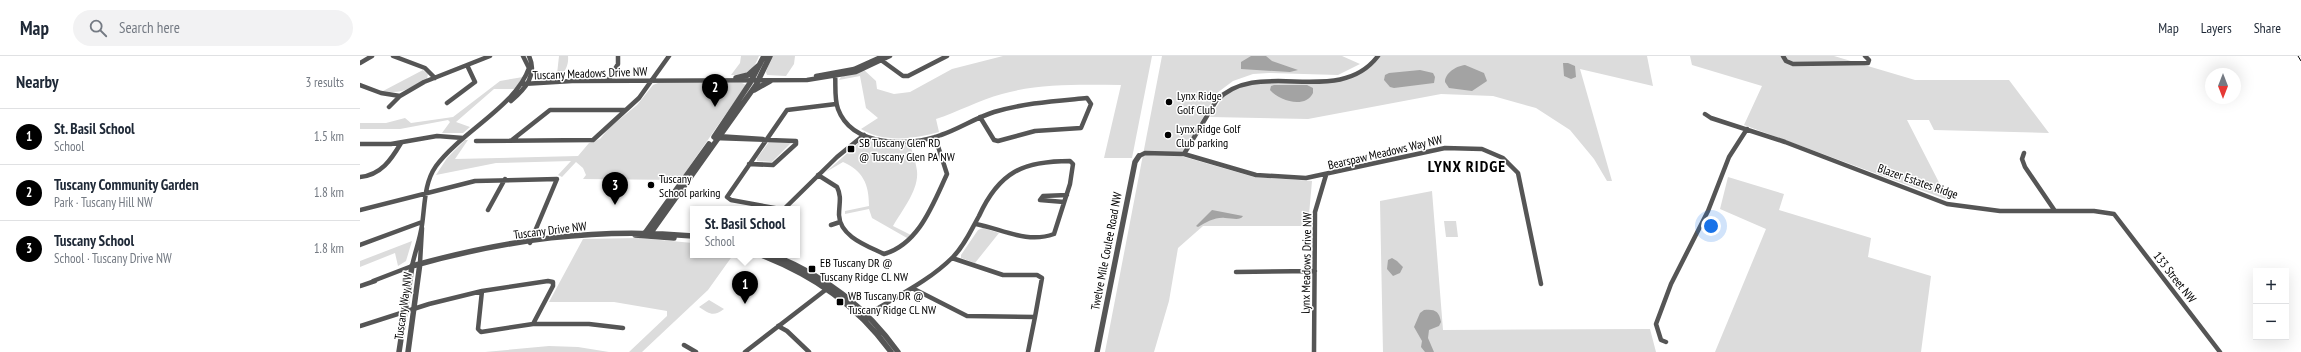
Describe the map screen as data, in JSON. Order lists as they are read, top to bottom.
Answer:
{
  "streets": {
    "street": [
      "Tuscany Meadows Drive NW",
      "Bearspaw Meadows Way NW",
      "Blazer Estates Ridge",
      "Tuscany Drive NW",
      "Twelve Mile Coulee Road NW",
      "Lynx Meadows Drive NW",
      "133 Street NW",
      "Tuscany Way NW"
    ]
  },
  "crossings": [
    ["Bearspaw Meadows Way NW", "Twelve Mile Coulee Road NW"],
    ["Bearspaw Meadows Way NW", "Lynx Meadows Drive NW"],
    ["Blazer Estates Ridge", "133 Street NW"],
    ["Tuscany Drive NW", "Tuscany Way NW"]
  ],
  "districts": ["LYNX RIDGE"],
  "places": {
    "other": ["Lynx Ridge Golf Club", "Lynx Ridge Golf Club parking", "Tuscany School parking"],
    "transit": ["SB Tuscany Glen RD @ Tuscany Glen PA NW", "EB Tuscany DR @ Tuscany Ridge CL NW", "WB Tuscany DR @ Tuscany Ridge CL NW"]
  },
  "north": "bottom",
  "page": {
    "header": "Map",
    "search": "Search here",
    "nav": ["Map", "Layers", "Share"],
    "heading": ["Nearby", "3 results"],
    "pins": ["2", "3", "1"],
    "list": [
      {
        "mark": "1",
        "name": "St. Basil School",
        "note": "School",
        "value": "1.5 km"
      },
      {
        "mark": "2",
        "name": "Tuscany Community Garden",
        "note": "Park · Tuscany Hill NW",
        "value": "1.8 km"
      },
      {
        "mark": "3",
        "name": "Tuscany School",
        "note": "School · Tuscany Drive NW",
        "value": "1.8 km"
      }
    ],
    "popup": ["St. Basil School", "School"],
    "map_buttons": ["+", "−"]
  }
}
